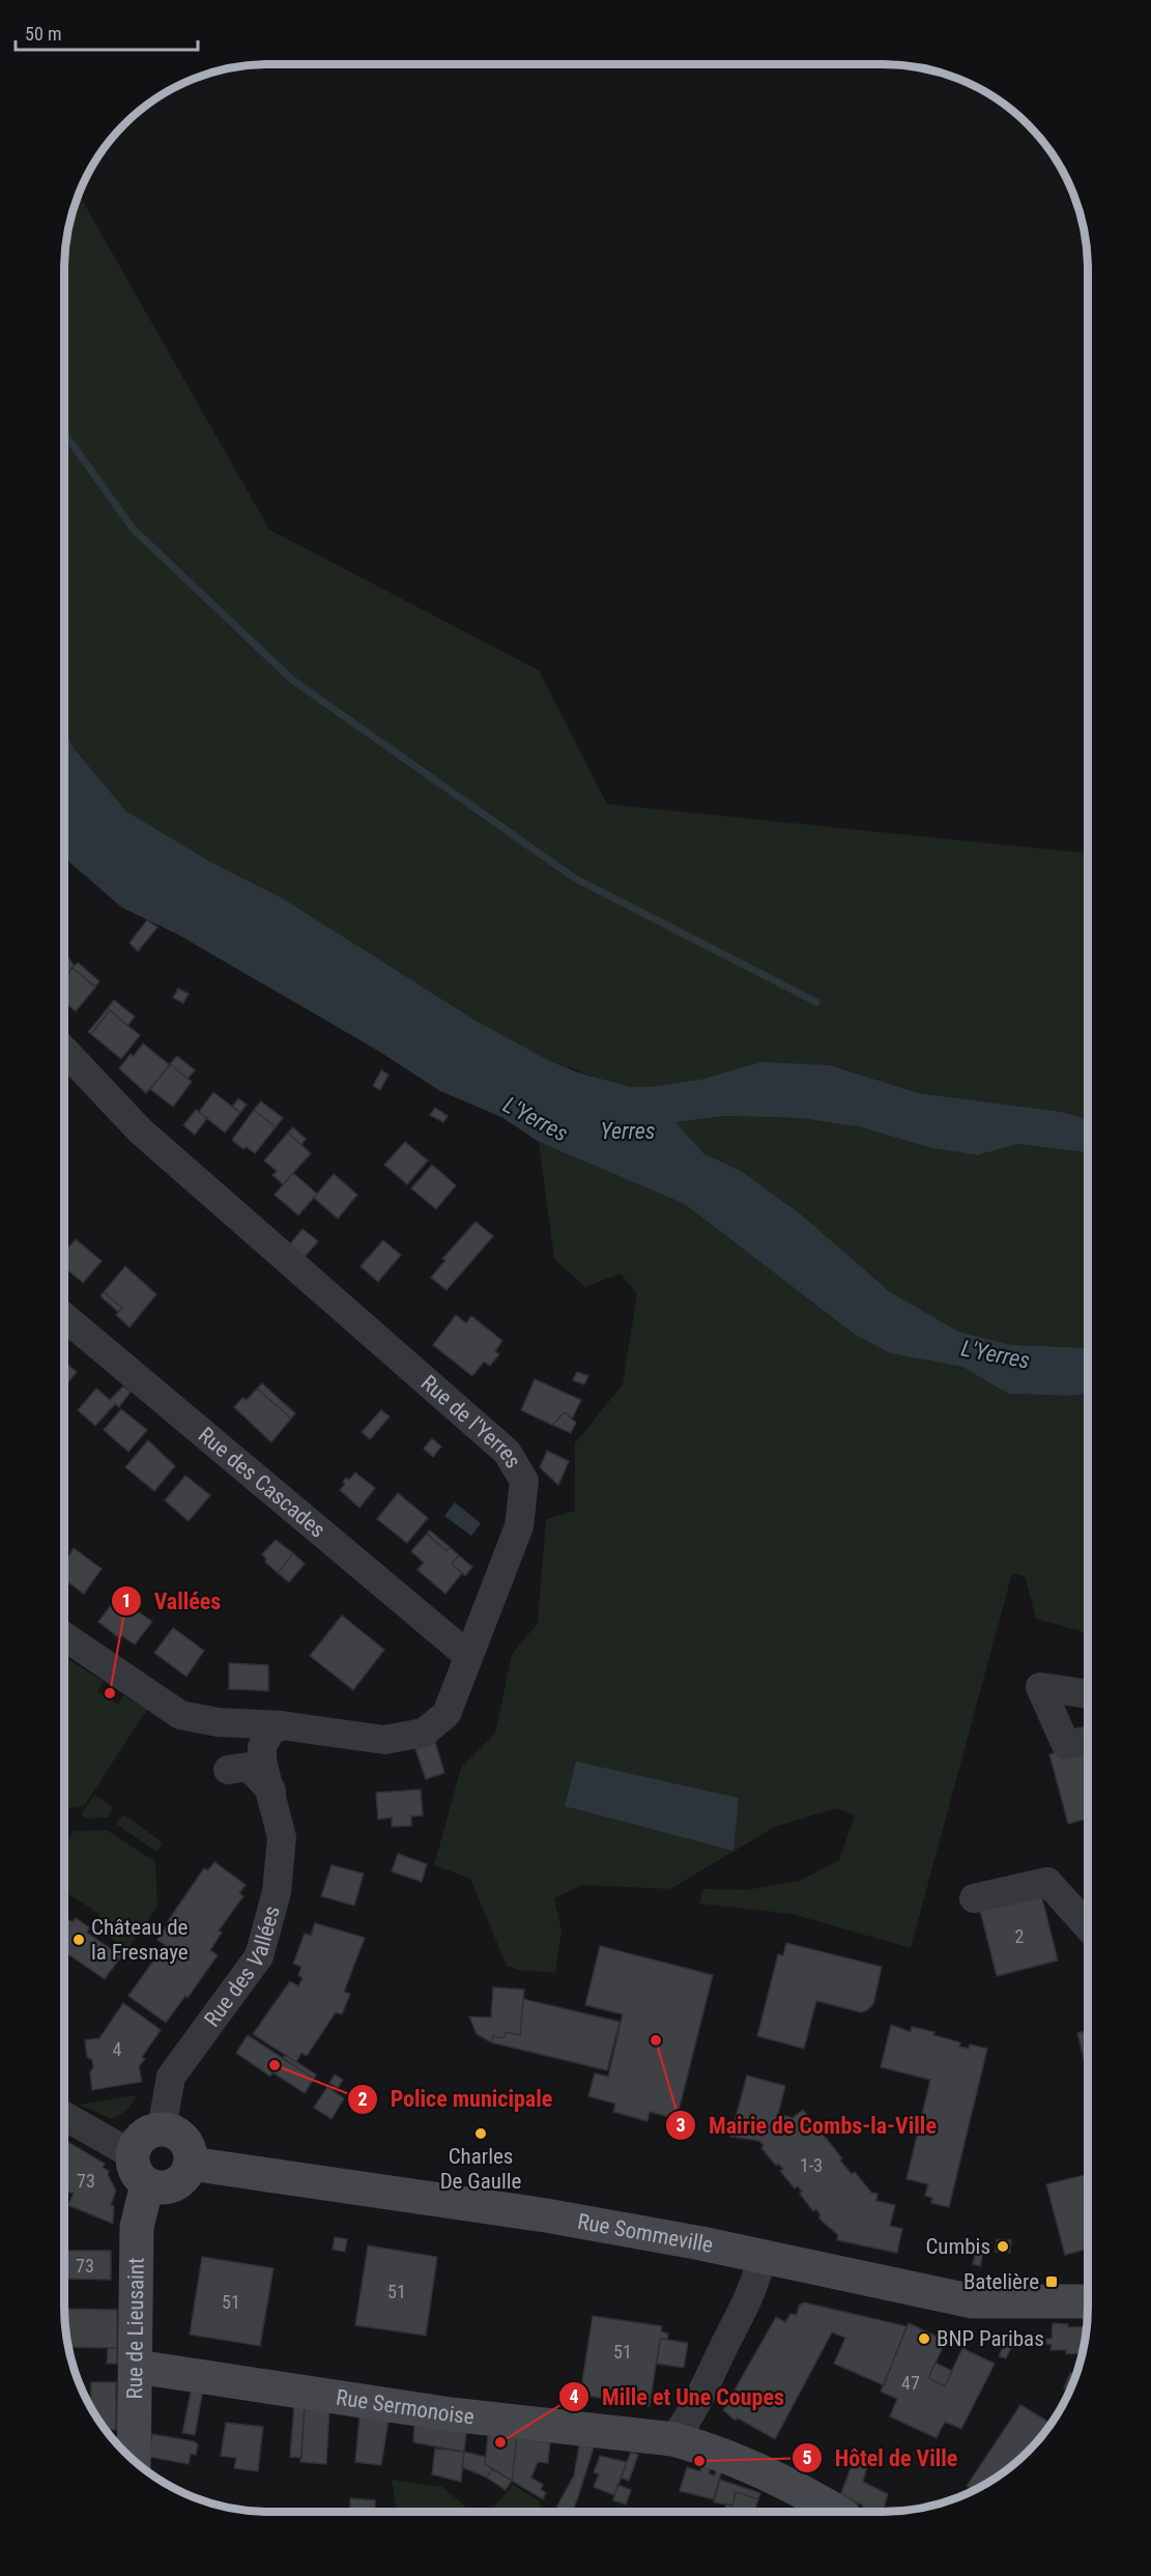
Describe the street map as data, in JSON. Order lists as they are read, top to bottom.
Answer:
{
  "streets": {
    "main road": ["Rue Sommeville", "Rue de Lieusaint", "Rue Sermonoise"],
    "street": ["Rue de l'Yerres", "Rue des Cascades", "Rue des Vallées"]
  },
  "crossings": [
    ["Rue de l'Yerres", "Rue des Cascades"],
    ["Rue de l'Yerres", "Rue des Vallées"],
    ["Rue des Vallées", "Rue Sommeville"],
    ["Rue des Vallées", "Rue de Lieusaint"],
    ["Rue Sommeville", "Rue de Lieusaint"],
    ["Rue de Lieusaint", "Rue Sermonoise"]
  ],
  "water": ["L'Yerres", "Yerres"],
  "places": {
    "other": [
      "Vallées",
      "Château de la Fresnaye",
      "Mairie de Combs-la-Ville",
      "Police municipale",
      "Charles De Gaulle",
      "Cumbis",
      "BNP Paribas",
      "Mille et Une Coupes",
      "Hôtel de Ville"
    ],
    "transit": ["Batelière"]
  },
  "house_numbers": [
    "2",
    "4",
    "1-3",
    "73",
    "73",
    "51",
    "51",
    "51",
    "47"
  ],
  "scale_bar": "50 m"
}
